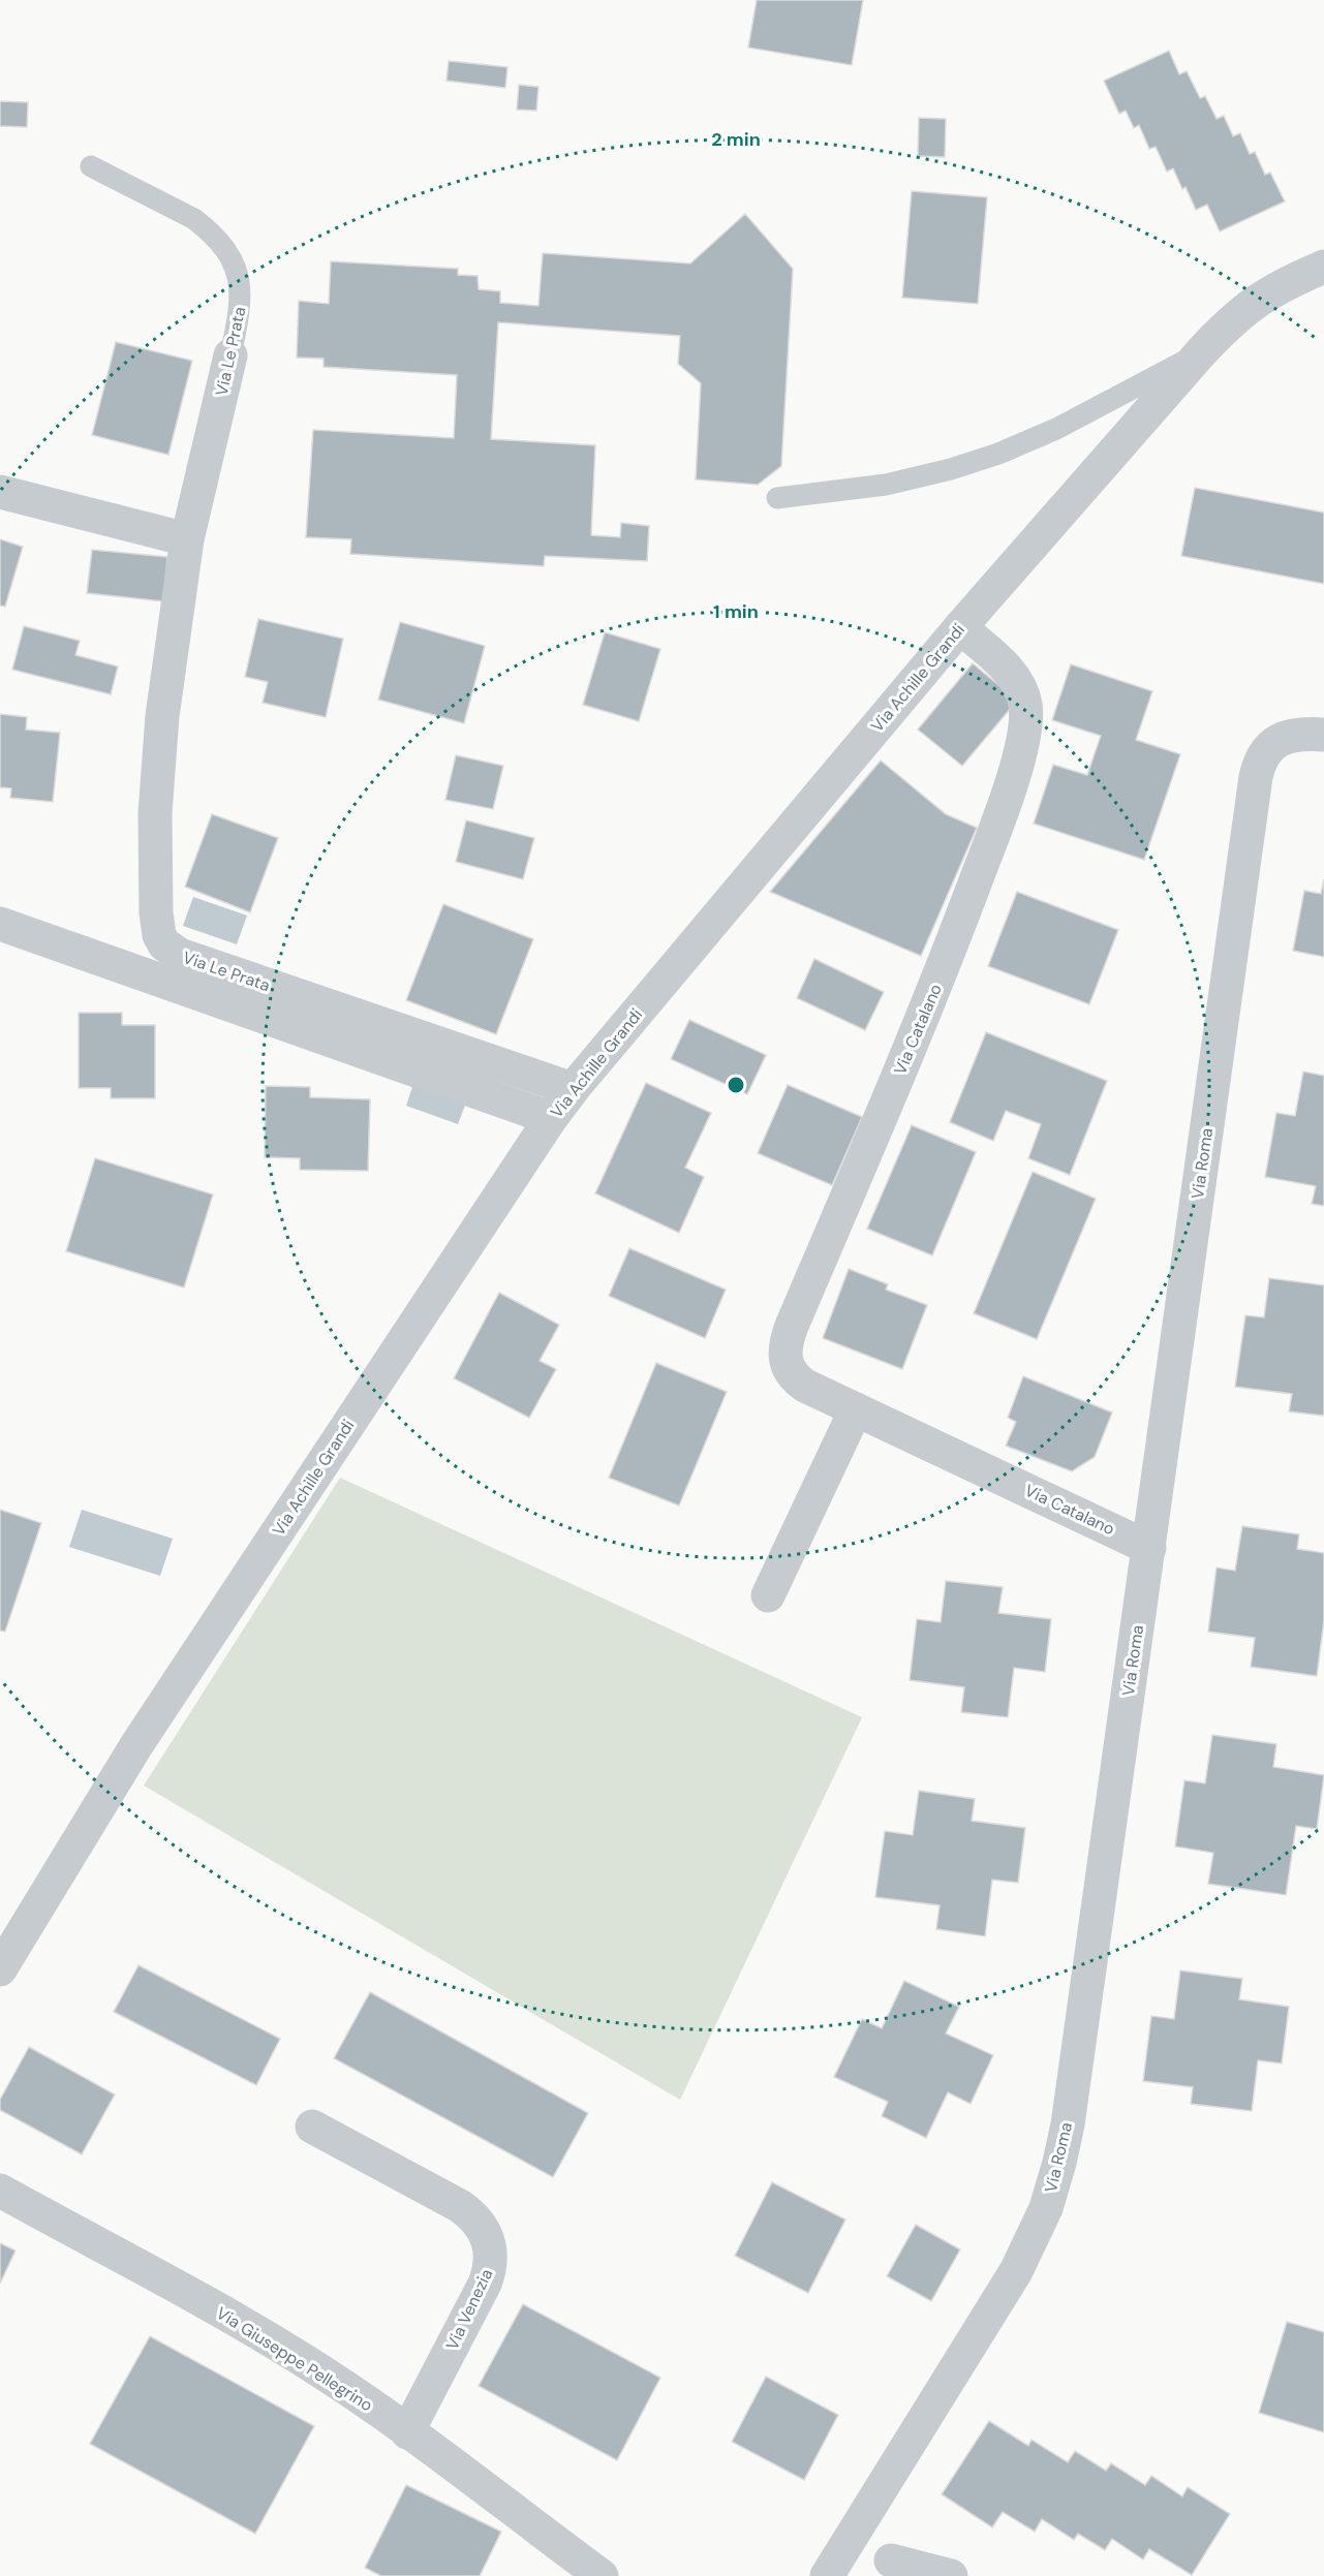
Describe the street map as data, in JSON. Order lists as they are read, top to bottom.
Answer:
{
  "streets": {
    "street": [
      "Via Le Prata",
      "Via Achille Grandi",
      "Via Catalano",
      "Via Roma",
      "Via Venezia",
      "Via Giuseppe Pellegrino"
    ]
  },
  "crossings": [
    ["Via Le Prata", "Via Achille Grandi"],
    ["Via Achille Grandi", "Via Catalano"],
    ["Via Catalano", "Via Roma"],
    ["Via Venezia", "Via Giuseppe Pellegrino"]
  ],
  "rings": ["2 min", "1 min"]
}
